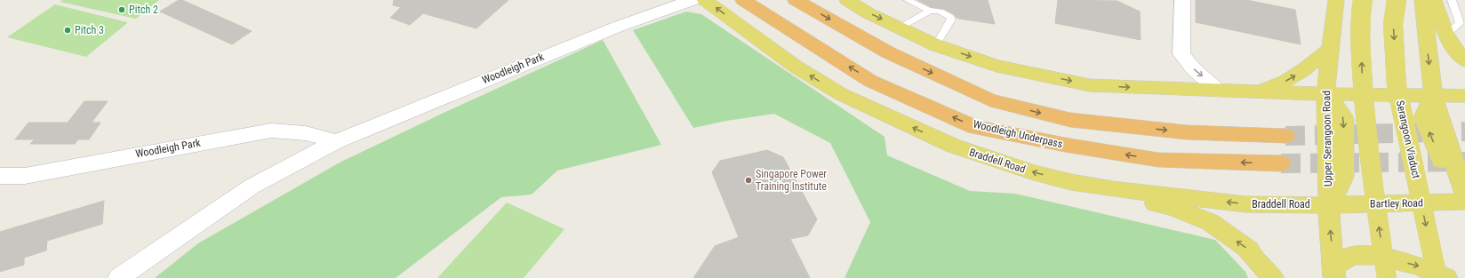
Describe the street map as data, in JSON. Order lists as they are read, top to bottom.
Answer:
{
  "streets": {
    "highway": ["Woodleigh Underpass"],
    "main road": [
      "Upper Serangoon Road",
      "Serangoon Viaduct",
      "Braddell Road",
      "Bartley Road"
    ],
    "street": ["Woodleigh Park"]
  },
  "crossings": [
    ["Upper Serangoon Road", "Braddell Road"],
    ["Upper Serangoon Road", "Bartley Road"],
    ["Braddell Road", "Bartley Road"]
  ],
  "places": ["Pitch 2", "Pitch 3", "Singapore Power Training Institute"]
}
